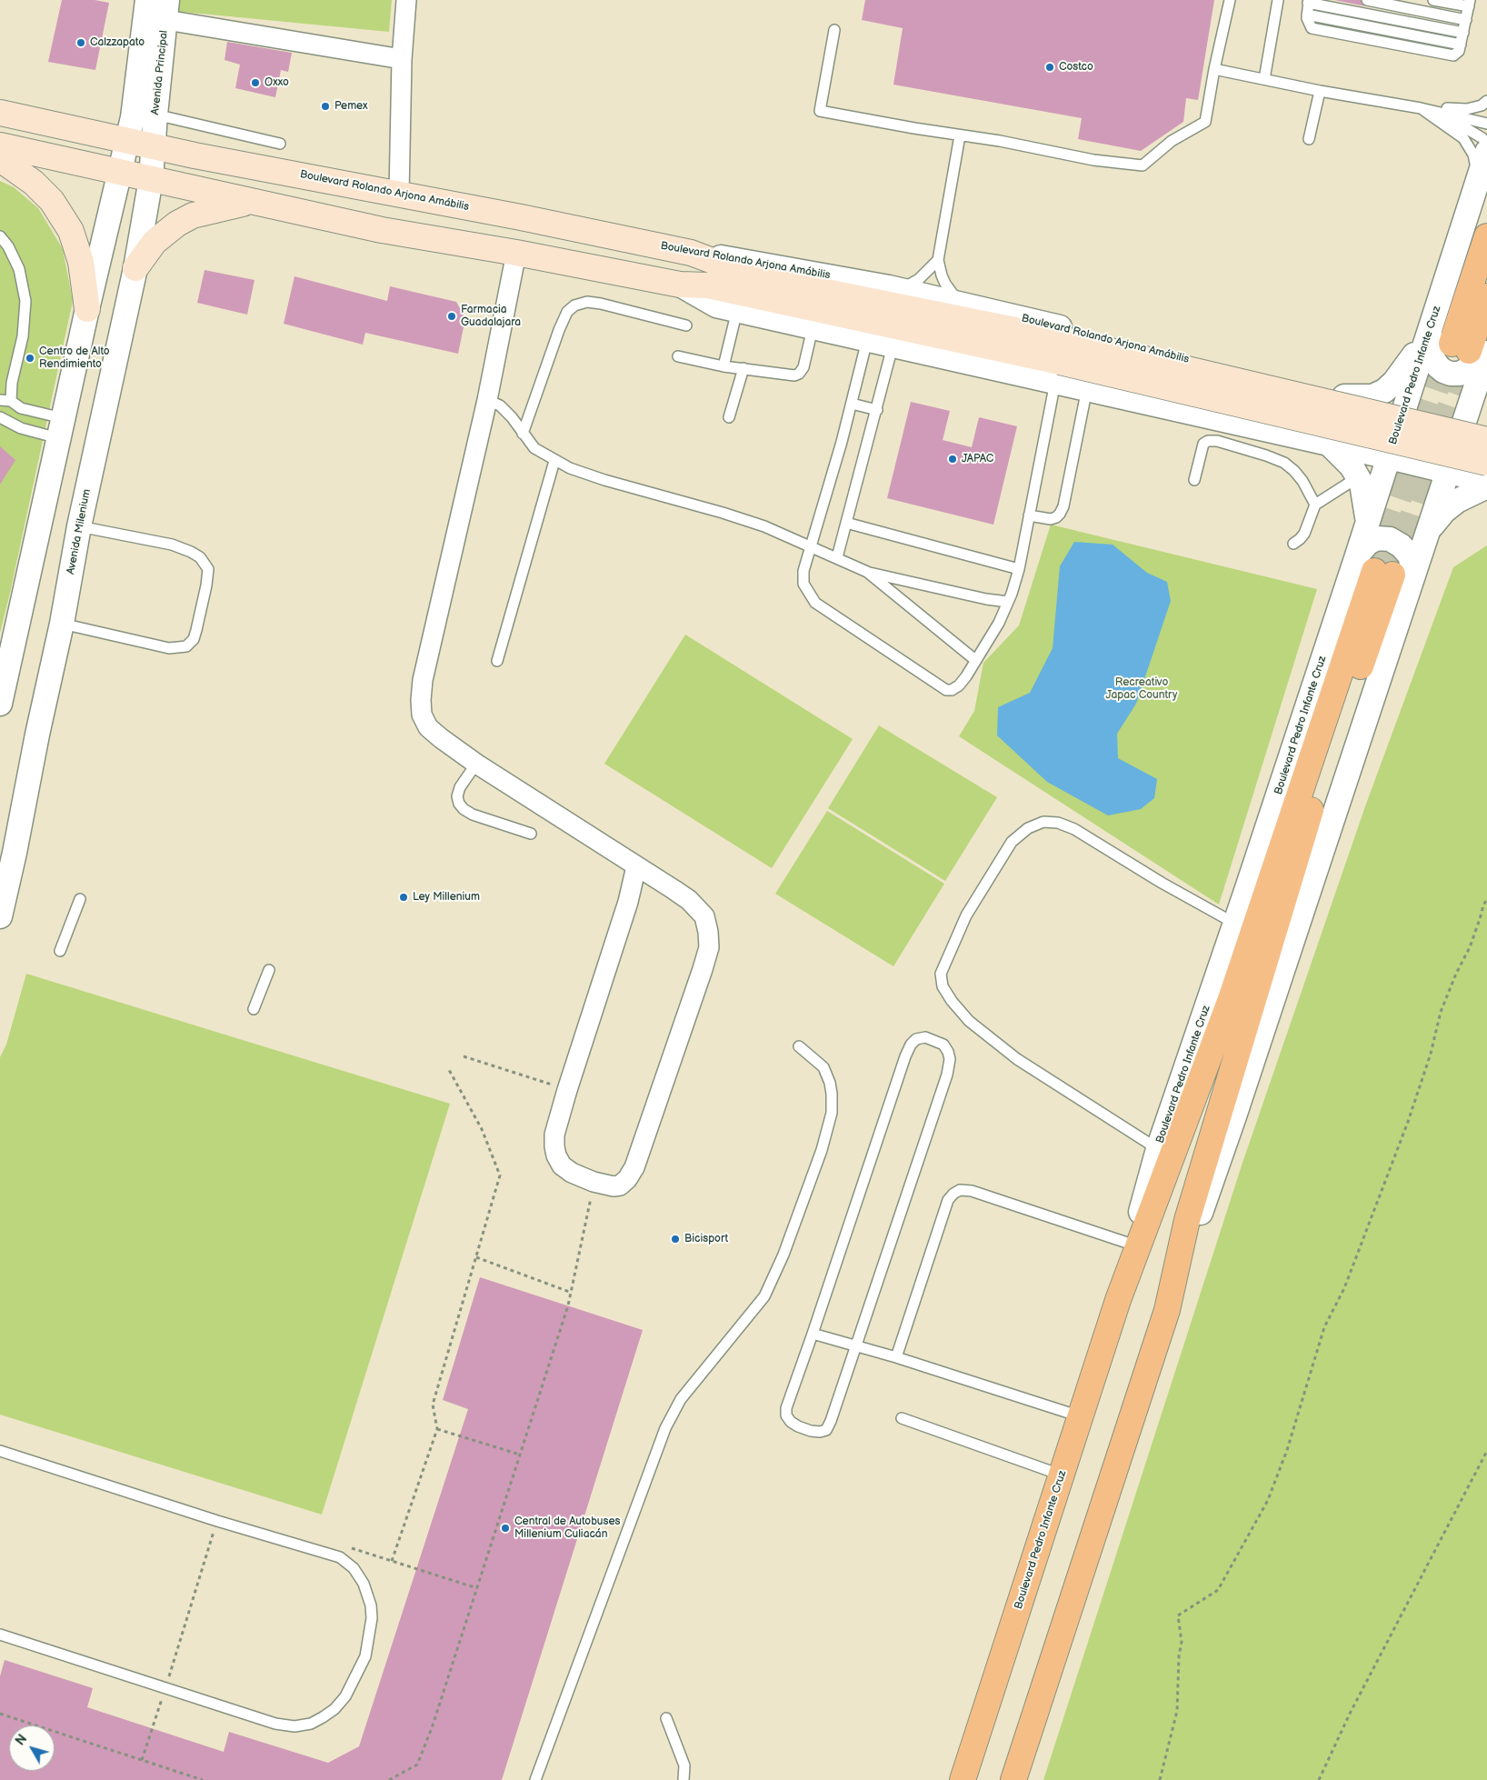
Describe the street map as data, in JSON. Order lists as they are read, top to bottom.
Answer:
{
  "streets": {
    "highway": ["Boulevard Pedro Infante Cruz"],
    "main road": ["Boulevard Rolando Arjona Amábilis"],
    "street": ["Avenida Principal", "Avenida Milenium"]
  },
  "crossings": [
    ["Avenida Principal", "Boulevard Rolando Arjona Amábilis"],
    ["Avenida Principal", "Avenida Milenium"],
    ["Boulevard Rolando Arjona Amábilis", "Boulevard Pedro Infante Cruz"],
    ["Boulevard Rolando Arjona Amábilis", "Avenida Milenium"]
  ],
  "parks": ["Recreativo Japac Country"],
  "places": [
    "Calzzapato",
    "Costco",
    "Oxxo",
    "Pemex",
    "Farmacia Guadalajara",
    "Centro de Alto Rendimiento",
    "JAPAC",
    "Ley Millenium",
    "Bicisport",
    "Central de Autobuses Millenium Culiacán"
  ],
  "north": "top left"
}
